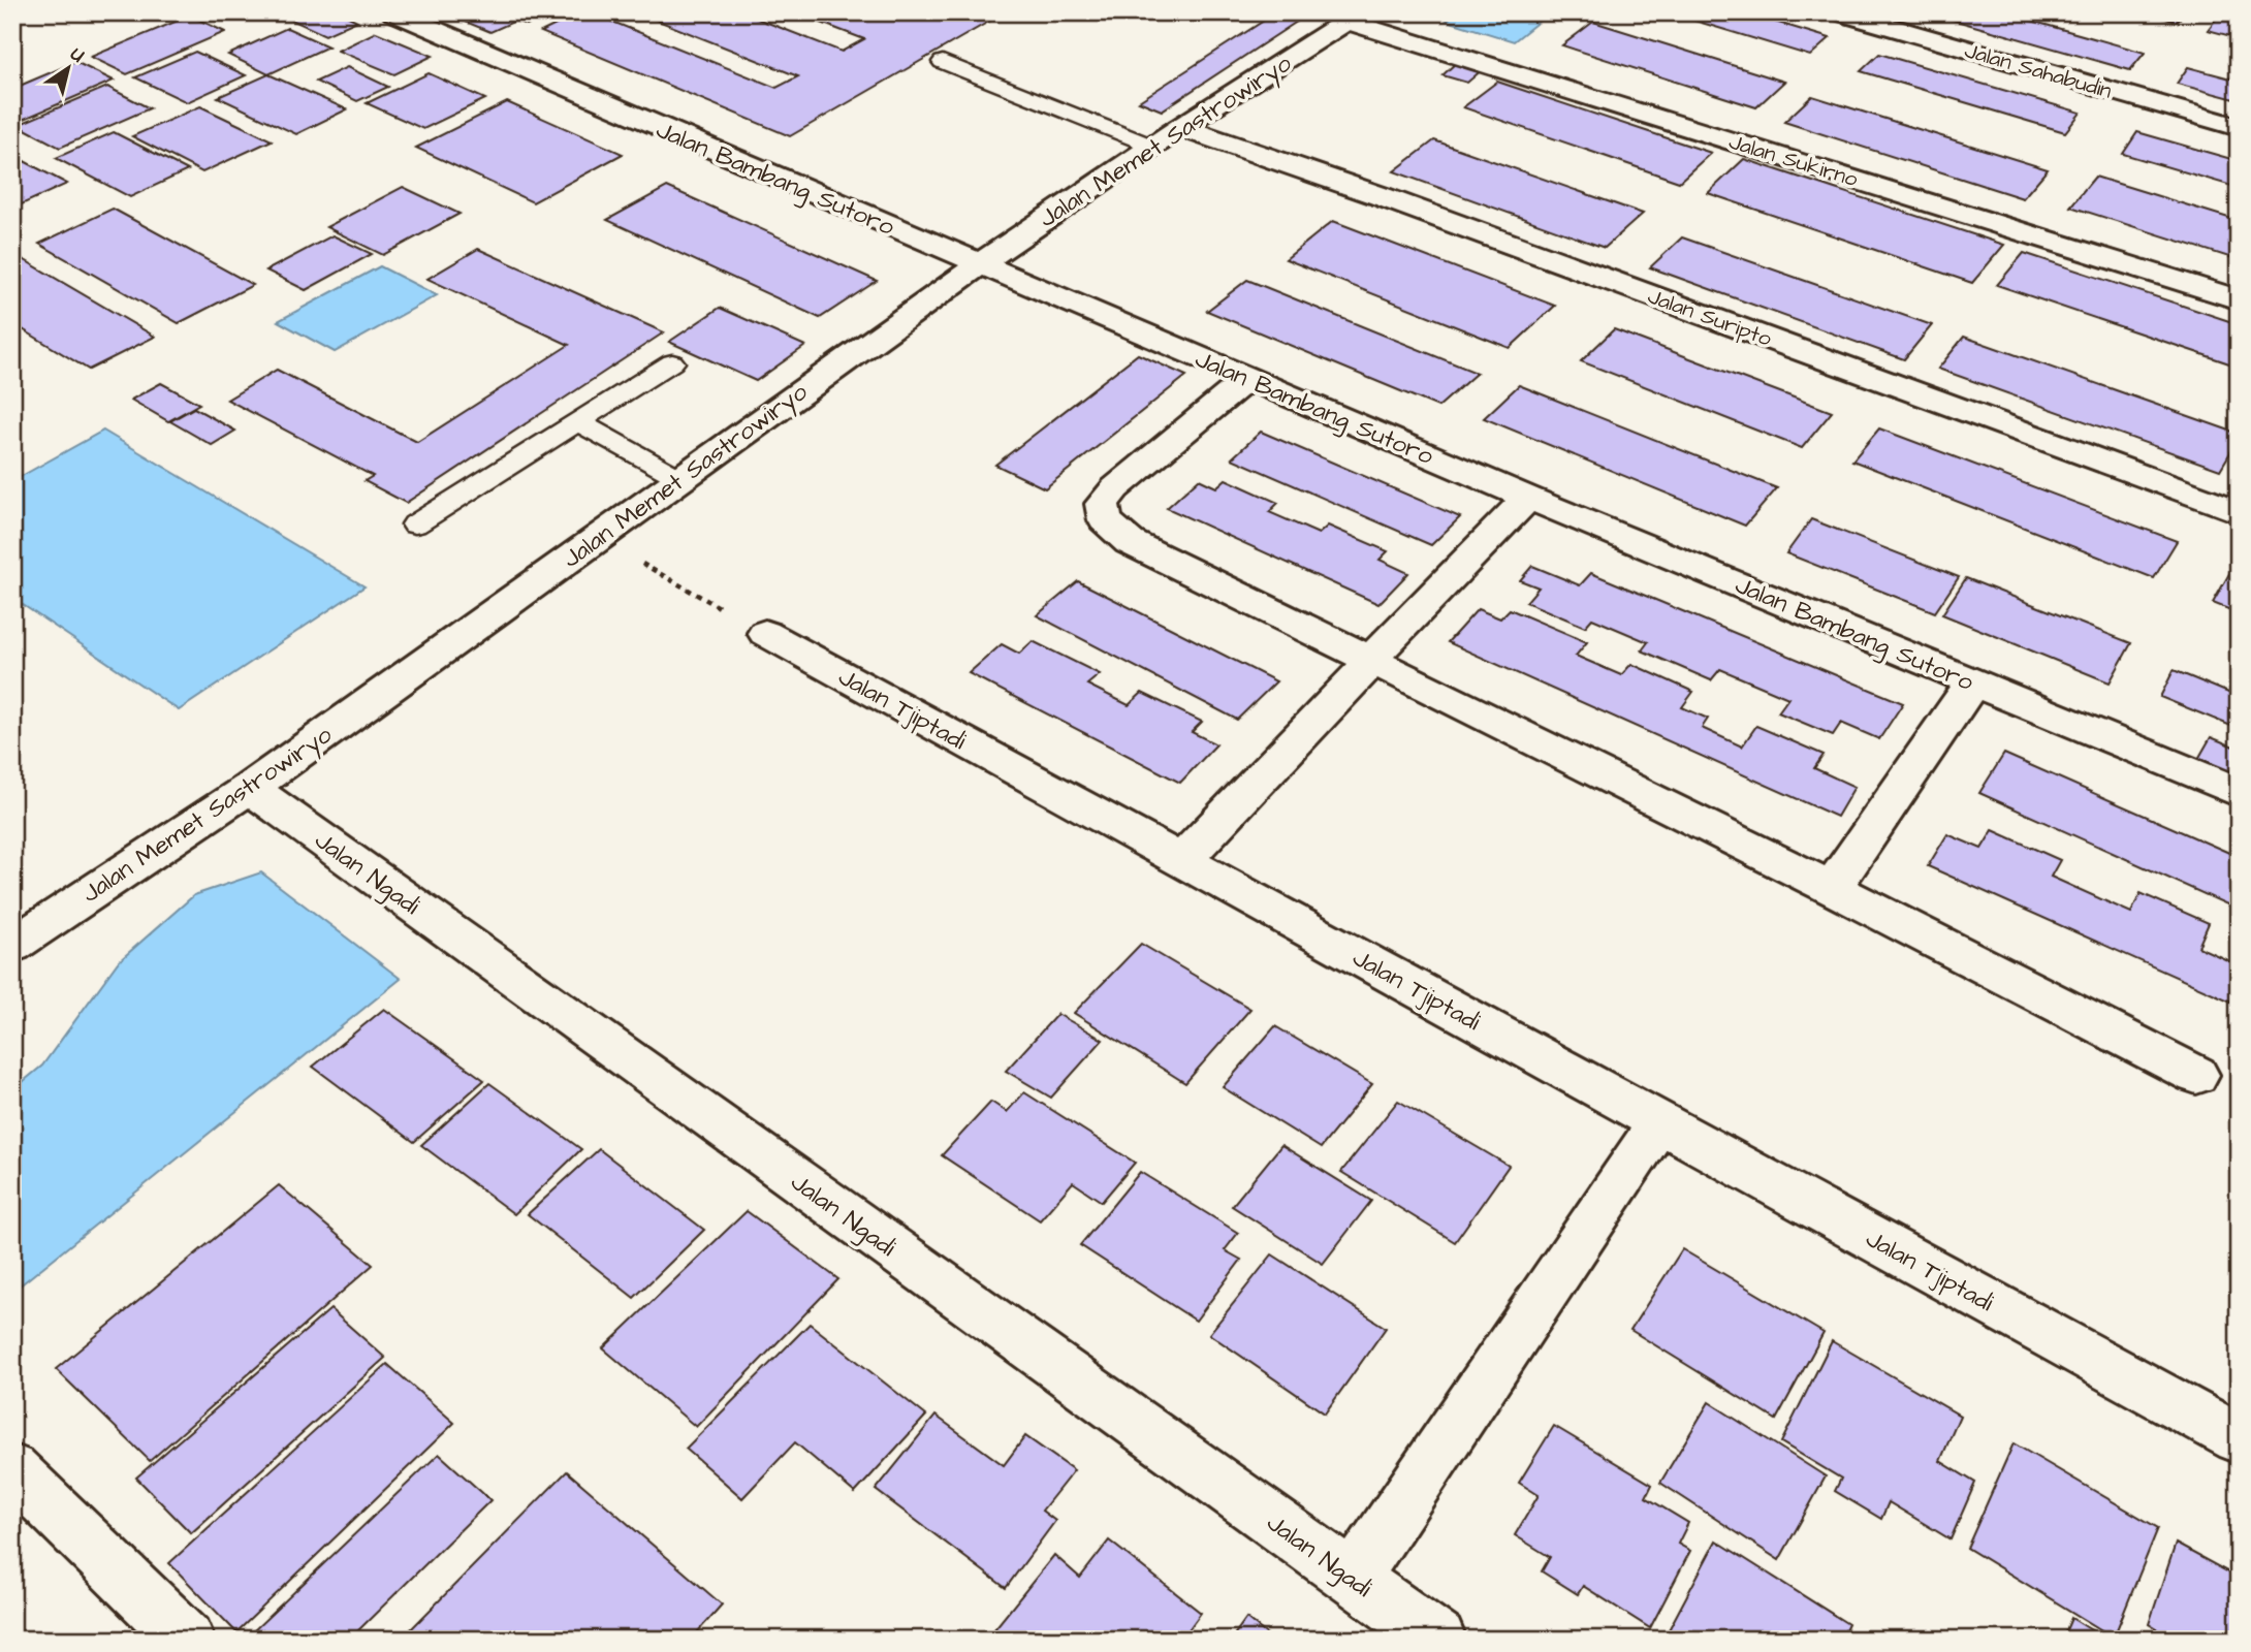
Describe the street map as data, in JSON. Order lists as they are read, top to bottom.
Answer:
{
  "streets": {
    "street": [
      "Jalan Sahabudin",
      "Jalan Memet Sastrowiryo",
      "Jalan Sukirno",
      "Jalan Bambang Sutoro",
      "Jalan Suripto",
      "Jalan Tjiptadi",
      "Jalan Ngadi"
    ]
  },
  "crossings": [
    ["Jalan Memet Sastrowiryo", "Jalan Sukirno"],
    ["Jalan Memet Sastrowiryo", "Jalan Bambang Sutoro"],
    ["Jalan Memet Sastrowiryo", "Jalan Suripto"],
    ["Jalan Memet Sastrowiryo", "Jalan Ngadi"]
  ],
  "north": "top right"
}
